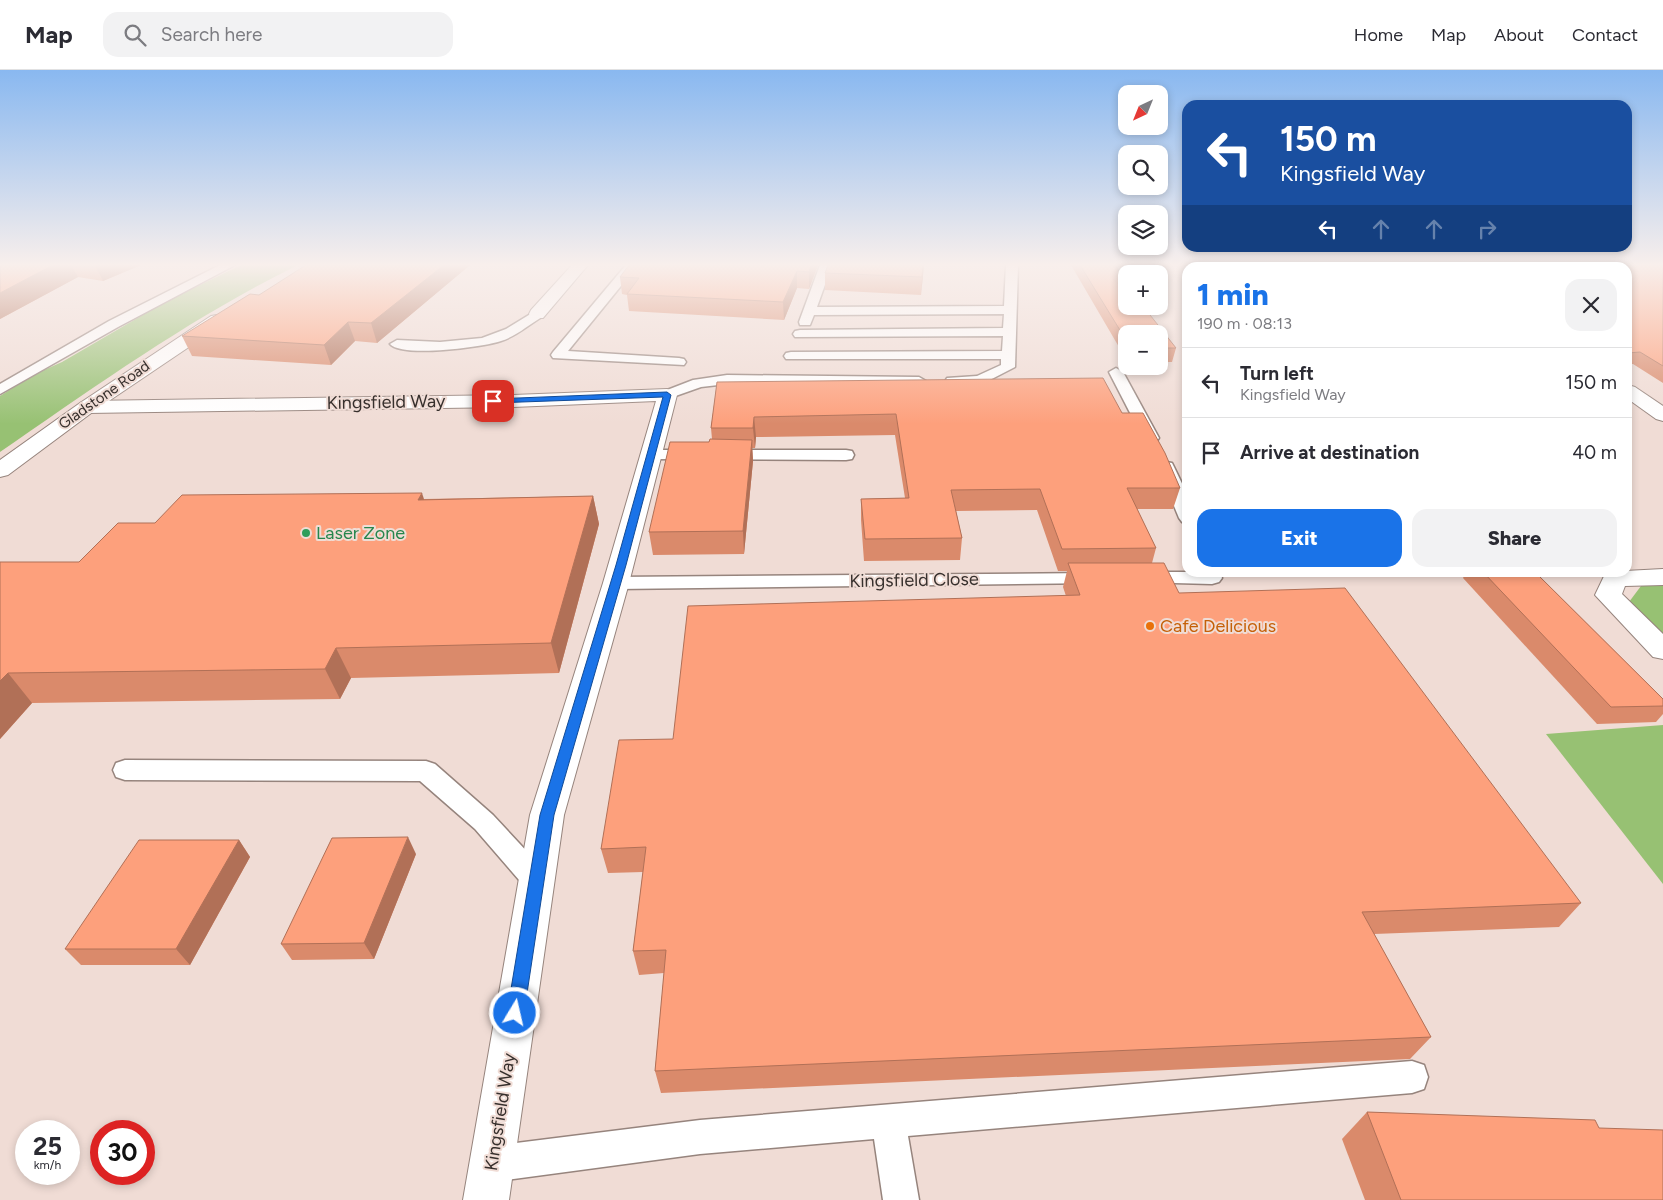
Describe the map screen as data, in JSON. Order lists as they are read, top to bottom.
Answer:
{
  "streets": {
    "street": ["Gladstone Road", "Kingsfield Way"],
    "lane": ["Kingsfield Close"]
  },
  "crossings": [
    ["Gladstone Road", "Kingsfield Way"],
    ["Kingsfield Way", "Kingsfield Close"]
  ],
  "places": ["Laser Zone", "Cafe Delicious"],
  "north": "bottom left",
  "page": {
    "header": "Map",
    "search": "Search here",
    "nav": [
      "Home",
      "Map",
      "About",
      "Contact"
    ],
    "map_buttons": ["+", "−"],
    "turn": ["150 m", "Kingsfield Way"],
    "heading": ["1 min", "190 m · 08:13"],
    "list": [
      {
        "name": "Turn left",
        "note": "Kingsfield Way",
        "value": "150 m"
      },
      {
        "name": "Arrive at destination",
        "value": "40 m"
      }
    ],
    "buttons": ["Exit", "Share"],
    "speed": "25 km/h",
    "limit": "30"
  }
}
